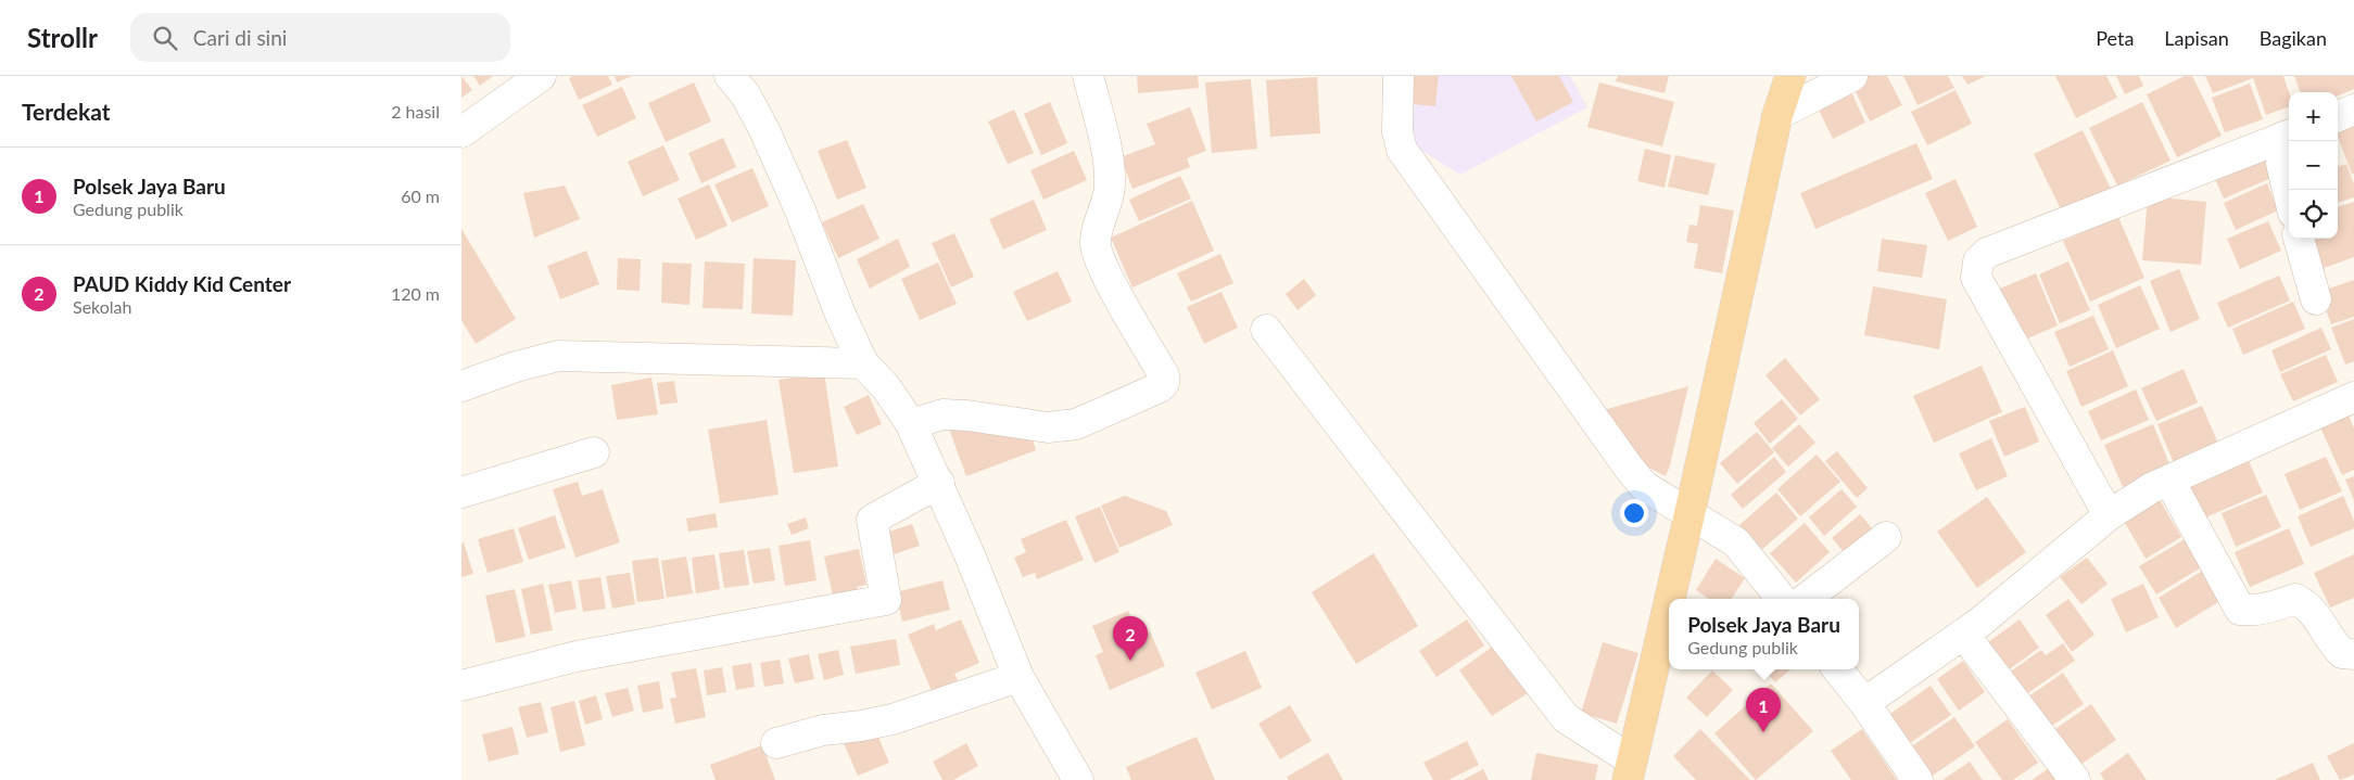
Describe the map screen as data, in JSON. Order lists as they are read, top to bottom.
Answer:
{
  "page": {
    "header": "Strollr",
    "search": "Cari di sini",
    "nav": ["Peta", "Lapisan", "Bagikan"],
    "heading": ["Terdekat", "2 hasil"],
    "map_buttons": ["+", "−"],
    "list": [
      {
        "mark": "1",
        "name": "Polsek Jaya Baru",
        "note": "Gedung publik",
        "value": "60 m"
      },
      {
        "mark": "2",
        "name": "PAUD Kiddy Kid Center",
        "note": "Sekolah",
        "value": "120 m"
      }
    ],
    "popup": ["Polsek Jaya Baru", "Gedung publik"],
    "pins": ["2", "1"]
  }
}
